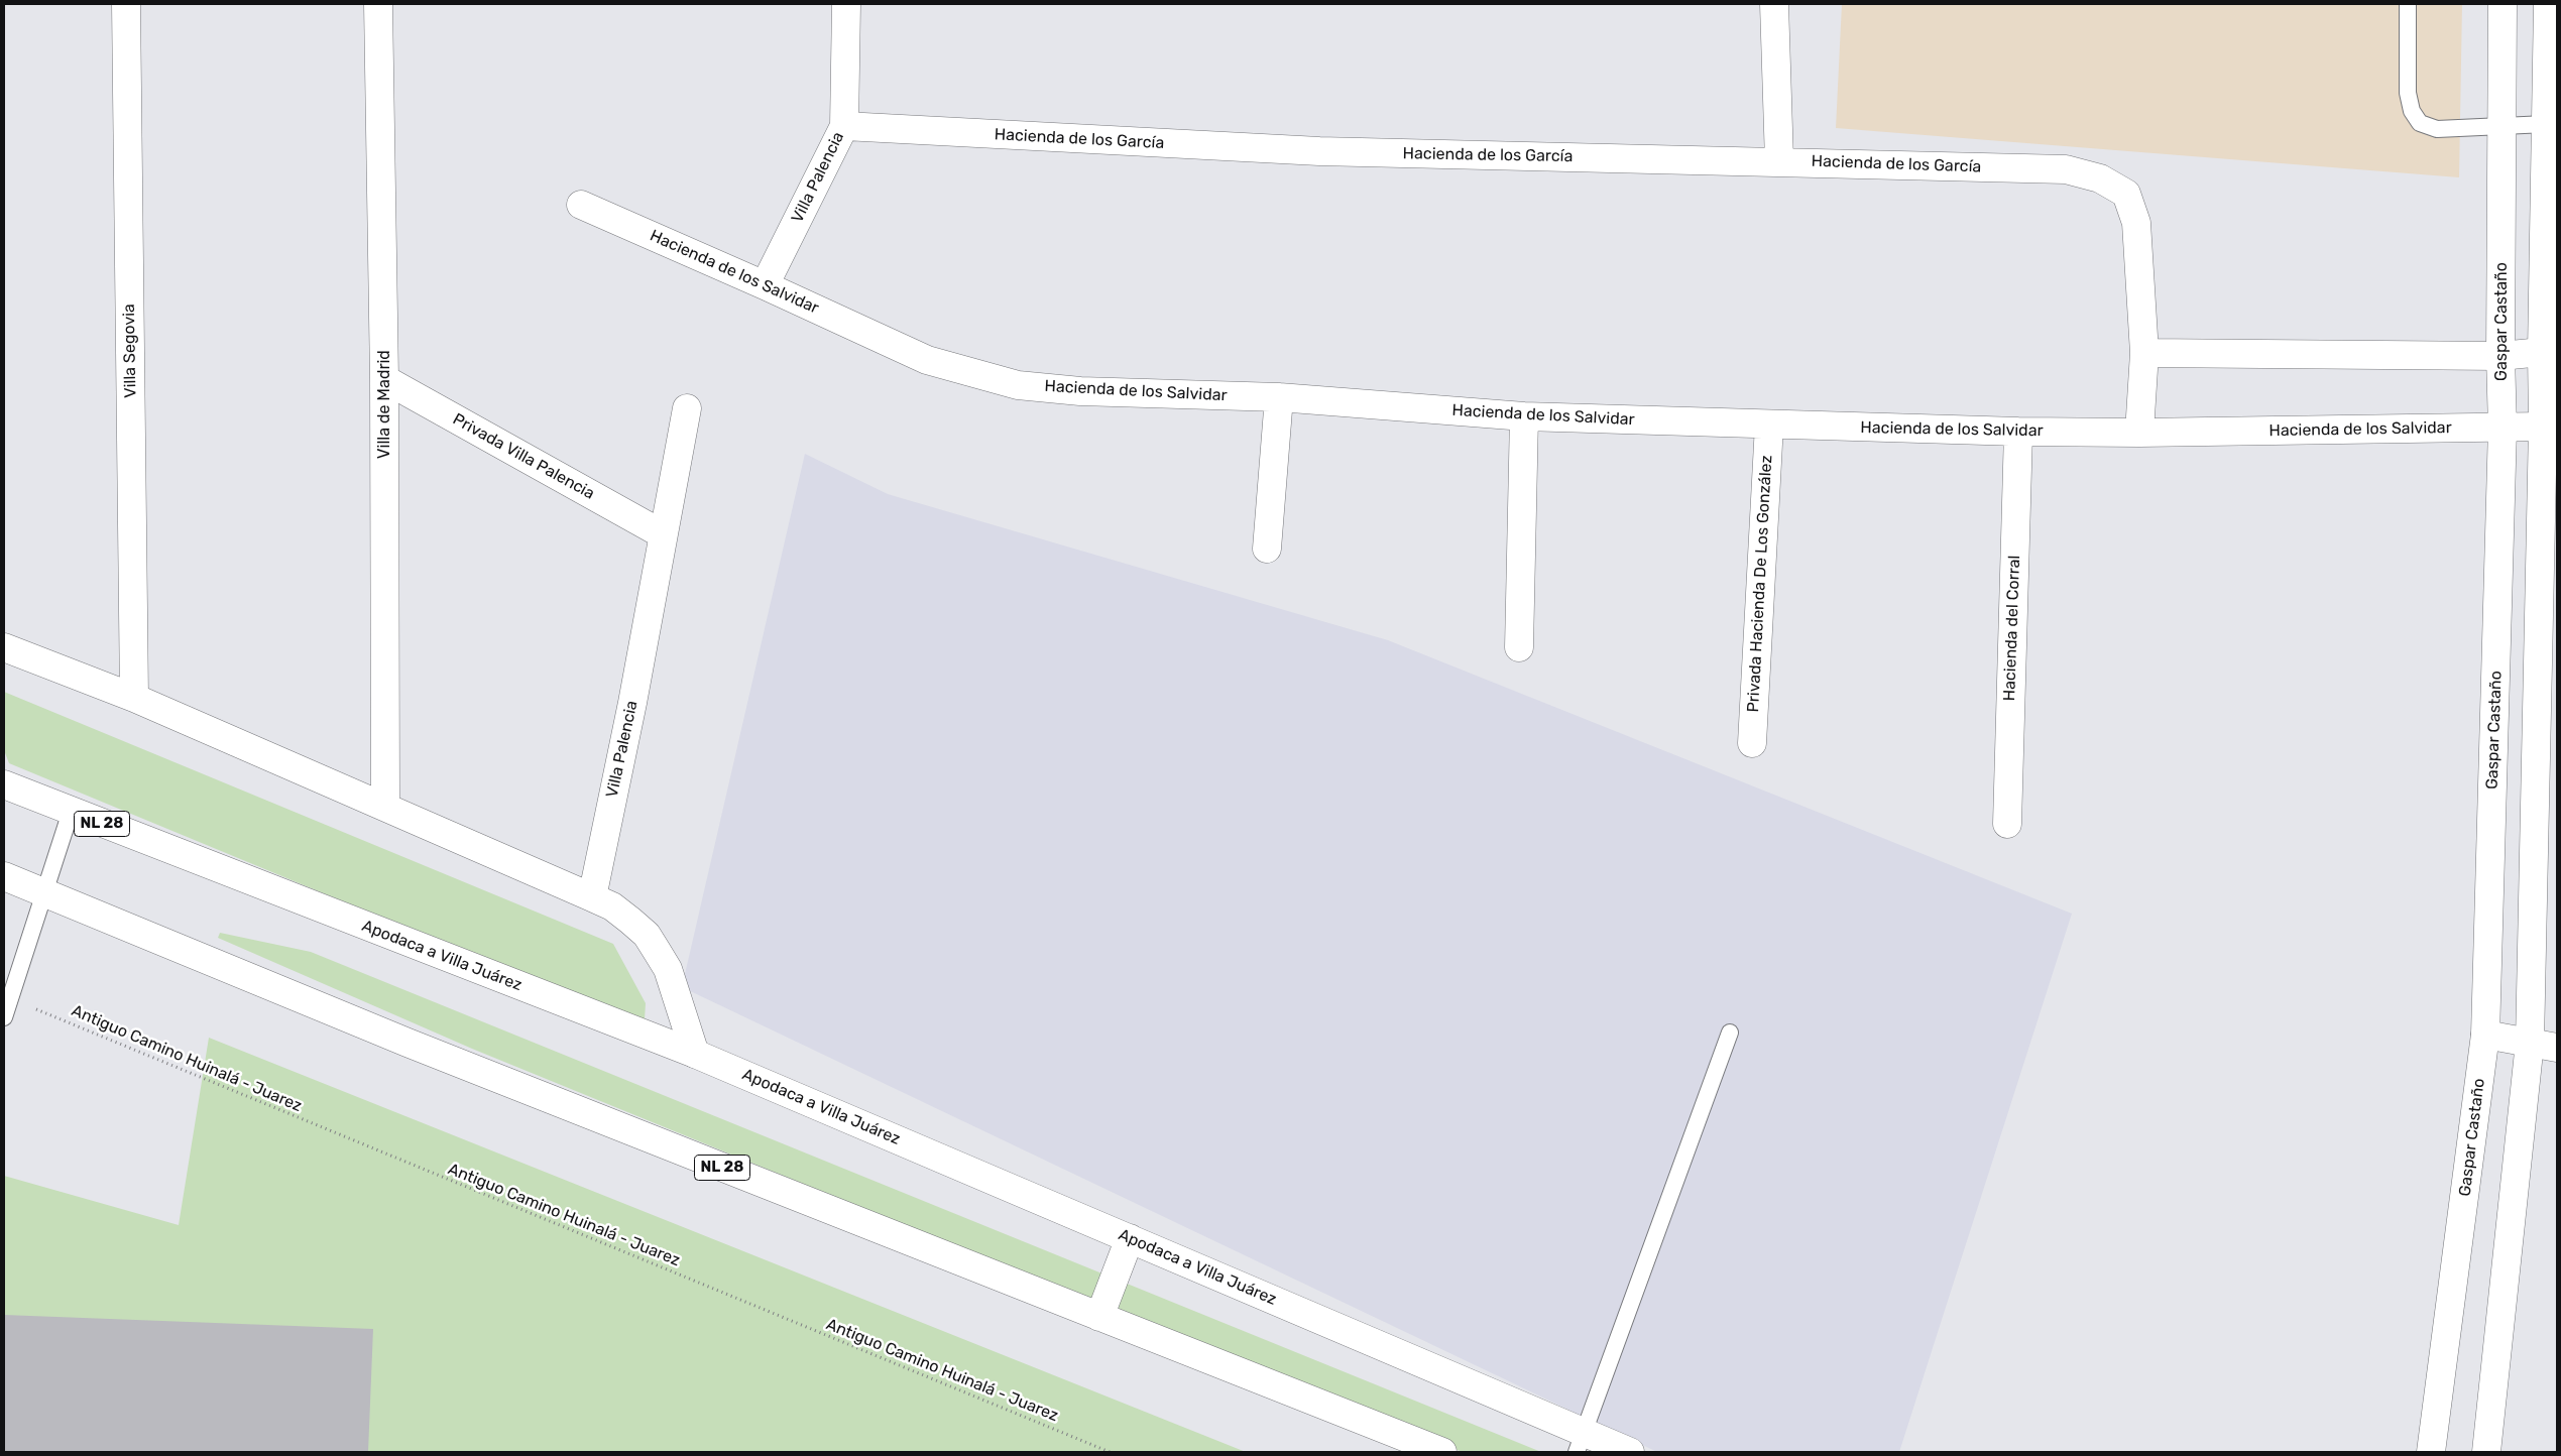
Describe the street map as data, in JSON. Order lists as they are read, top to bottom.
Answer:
{
  "streets": {
    "street": [
      "Hacienda de los García",
      "Villa Palencia",
      "Hacienda de los Salvidar",
      "Gaspar Castaño",
      "Villa Segovia",
      "Villa de Madrid",
      "Privada Villa Palencia",
      "Privada Hacienda De Los González",
      "Hacienda del Corral",
      "NL 28",
      "Apodaca a Villa Juárez"
    ],
    "path": ["Antiguo Camino Huinalá - Juarez"]
  },
  "crossings": [
    ["Hacienda de los García", "Villa Palencia"],
    ["Villa Palencia", "Hacienda de los Salvidar"],
    ["Villa Palencia", "Privada Villa Palencia"],
    ["Hacienda de los Salvidar", "Gaspar Castaño"],
    ["Hacienda de los Salvidar", "Privada Hacienda De Los González"],
    ["Hacienda de los Salvidar", "Hacienda del Corral"],
    ["Villa de Madrid", "Privada Villa Palencia"]
  ]
}
